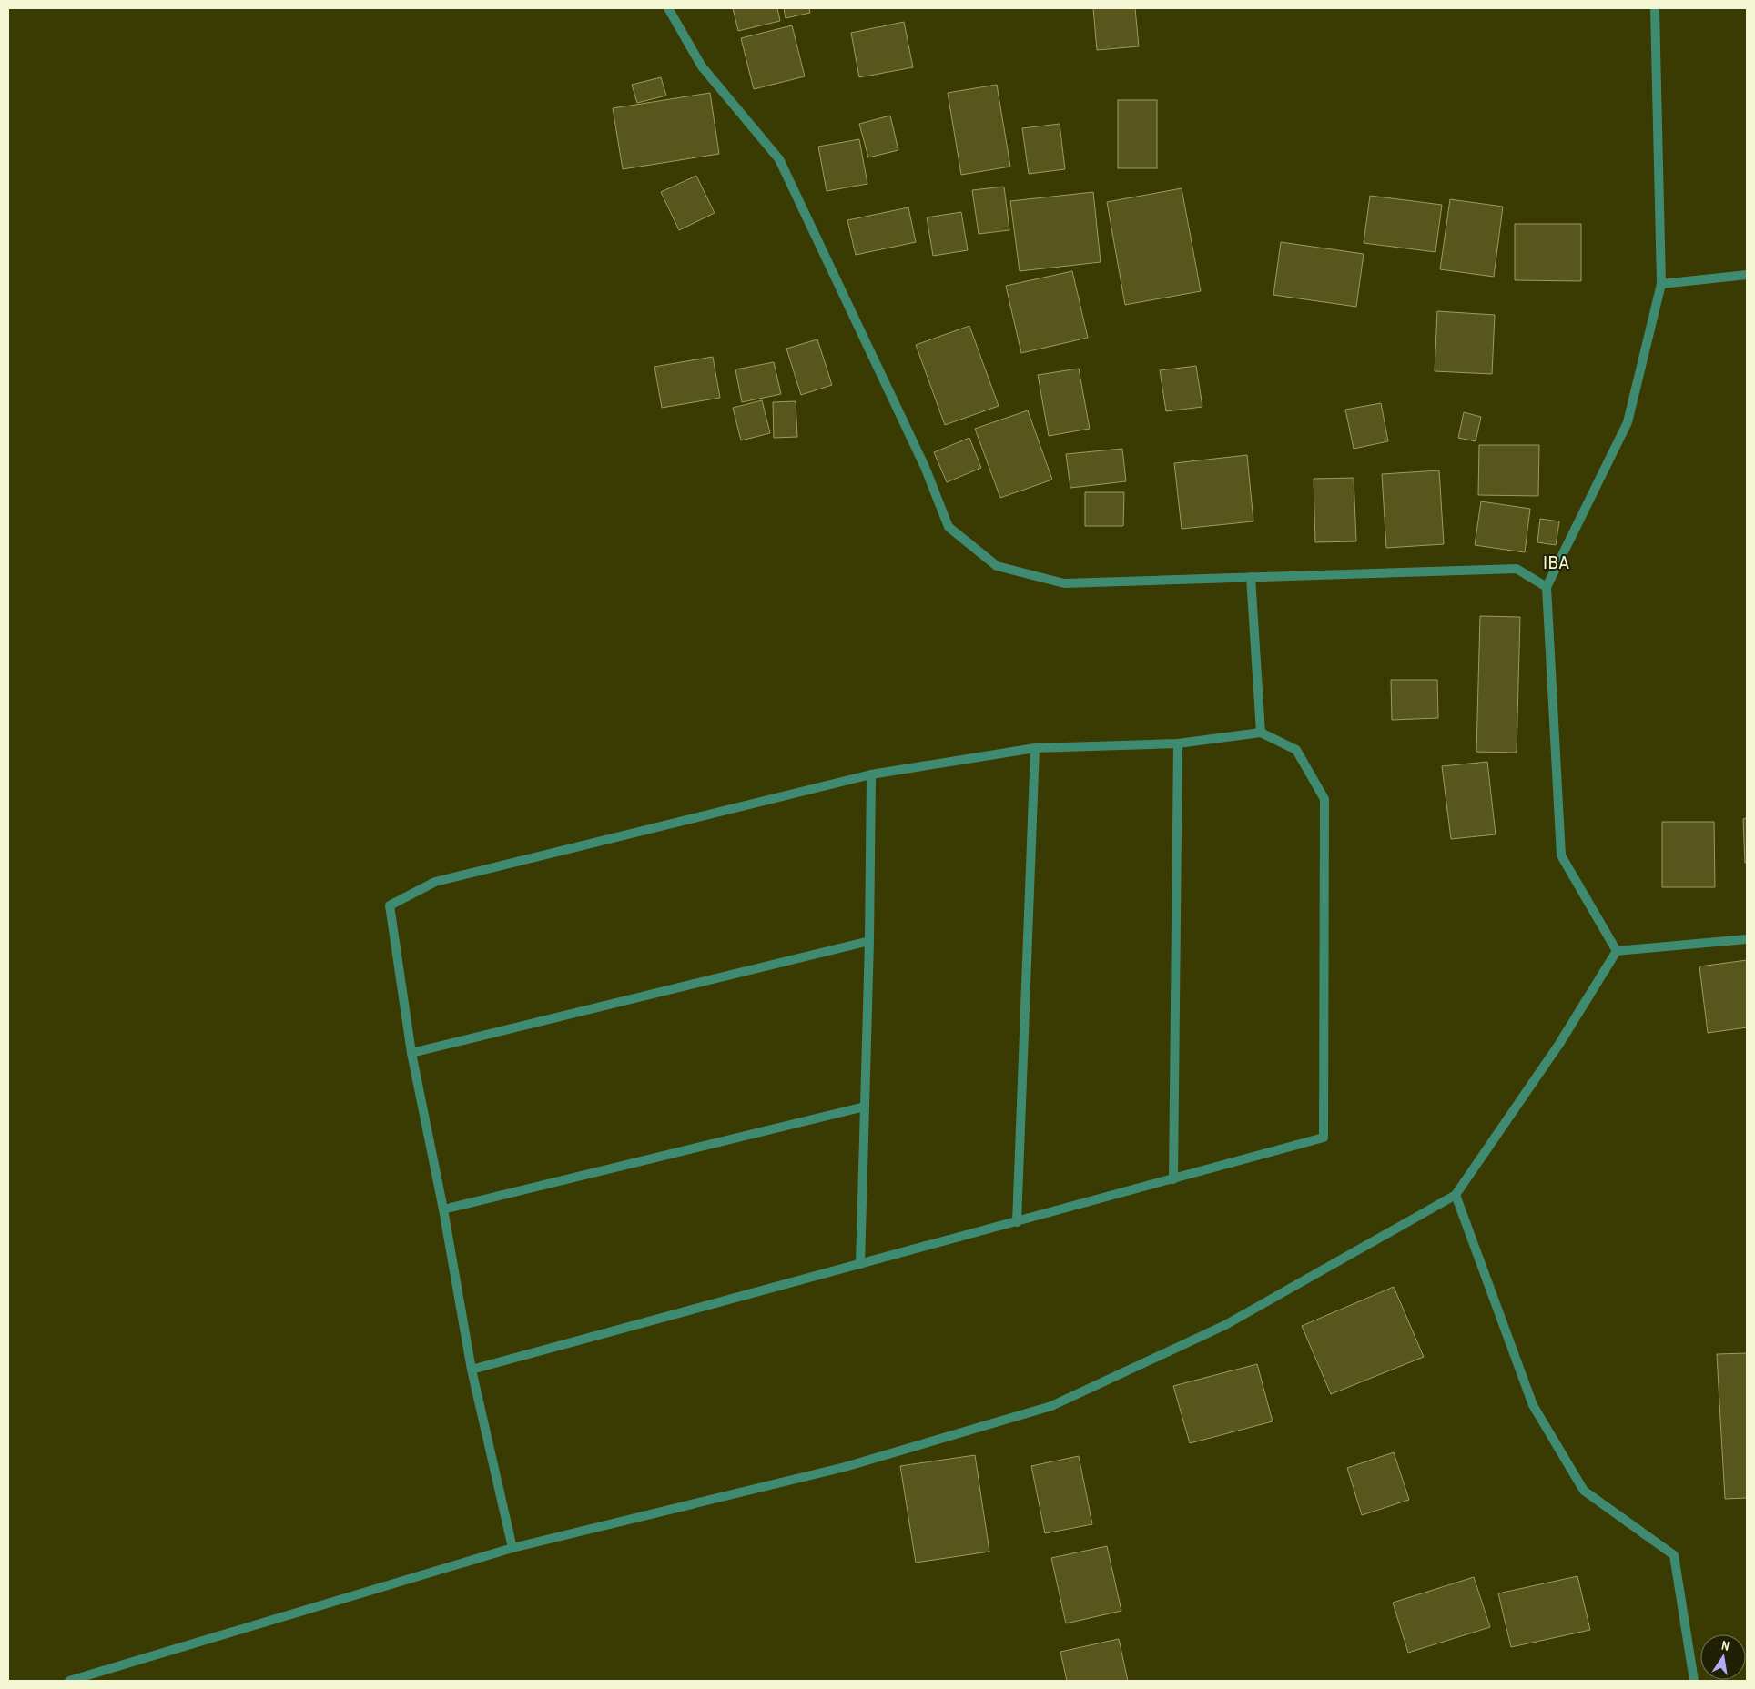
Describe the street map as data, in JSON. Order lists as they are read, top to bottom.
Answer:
{
  "districts": ["IBA"],
  "north": "top"
}
